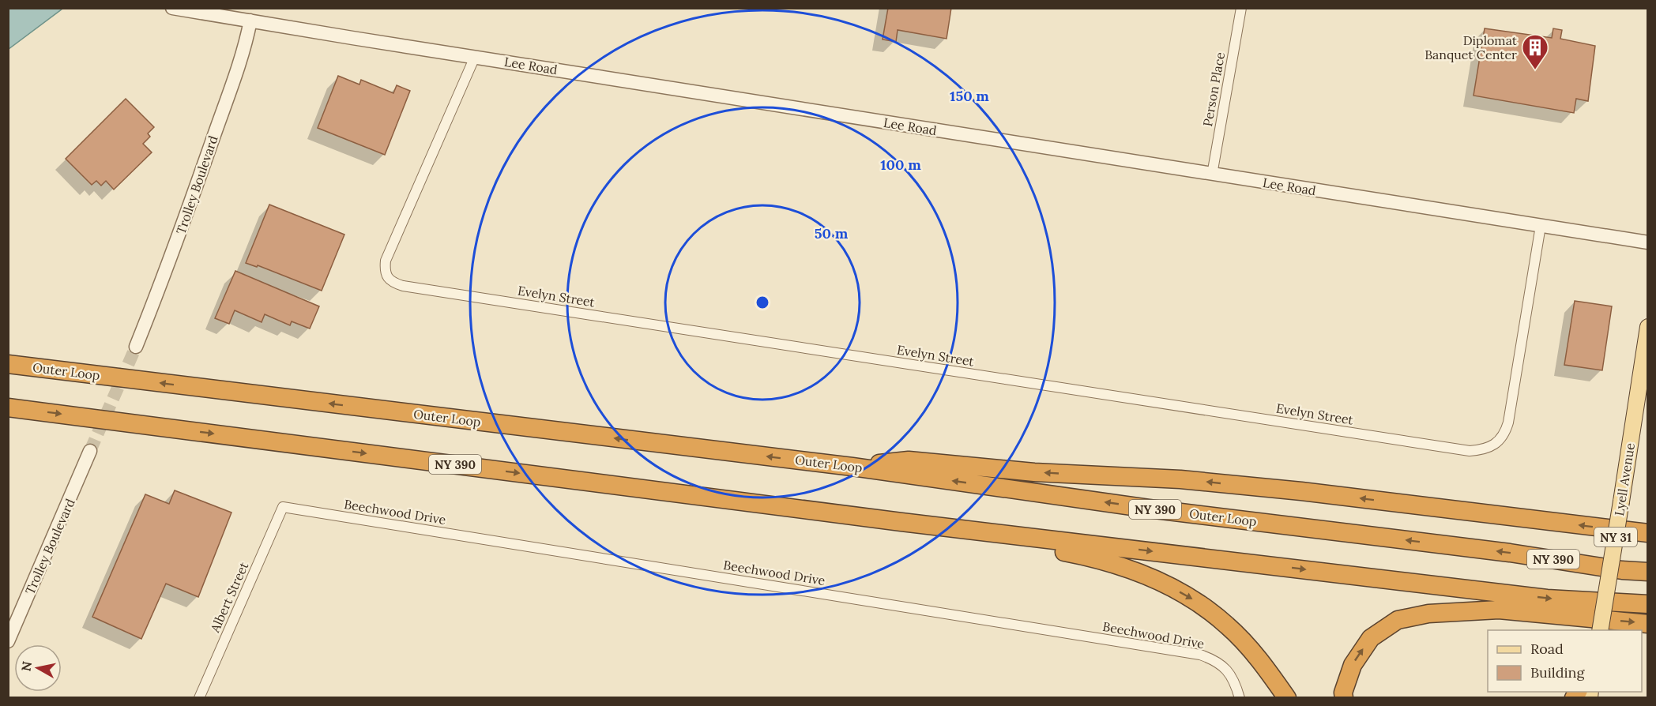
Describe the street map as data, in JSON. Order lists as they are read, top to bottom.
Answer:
{
  "streets": {
    "highway": ["Outer Loop", "NY 390"],
    "main road": ["Lyell Avenue", "NY 31"],
    "street": [
      "Lee Road",
      "Person Place",
      "Trolley Boulevard",
      "Evelyn Street",
      "Beechwood Drive",
      "Albert Street"
    ]
  },
  "crossings": [
    ["Lee Road", "Person Place"],
    ["Lee Road", "Trolley Boulevard"],
    ["Lee Road", "Evelyn Street"],
    ["Beechwood Drive", "Albert Street"]
  ],
  "places": {
    "building": ["Diplomat Banquet Center"]
  },
  "legend": ["Road", "Building"],
  "north": "left",
  "rings": ["150 m", "100 m", "50 m"]
}
